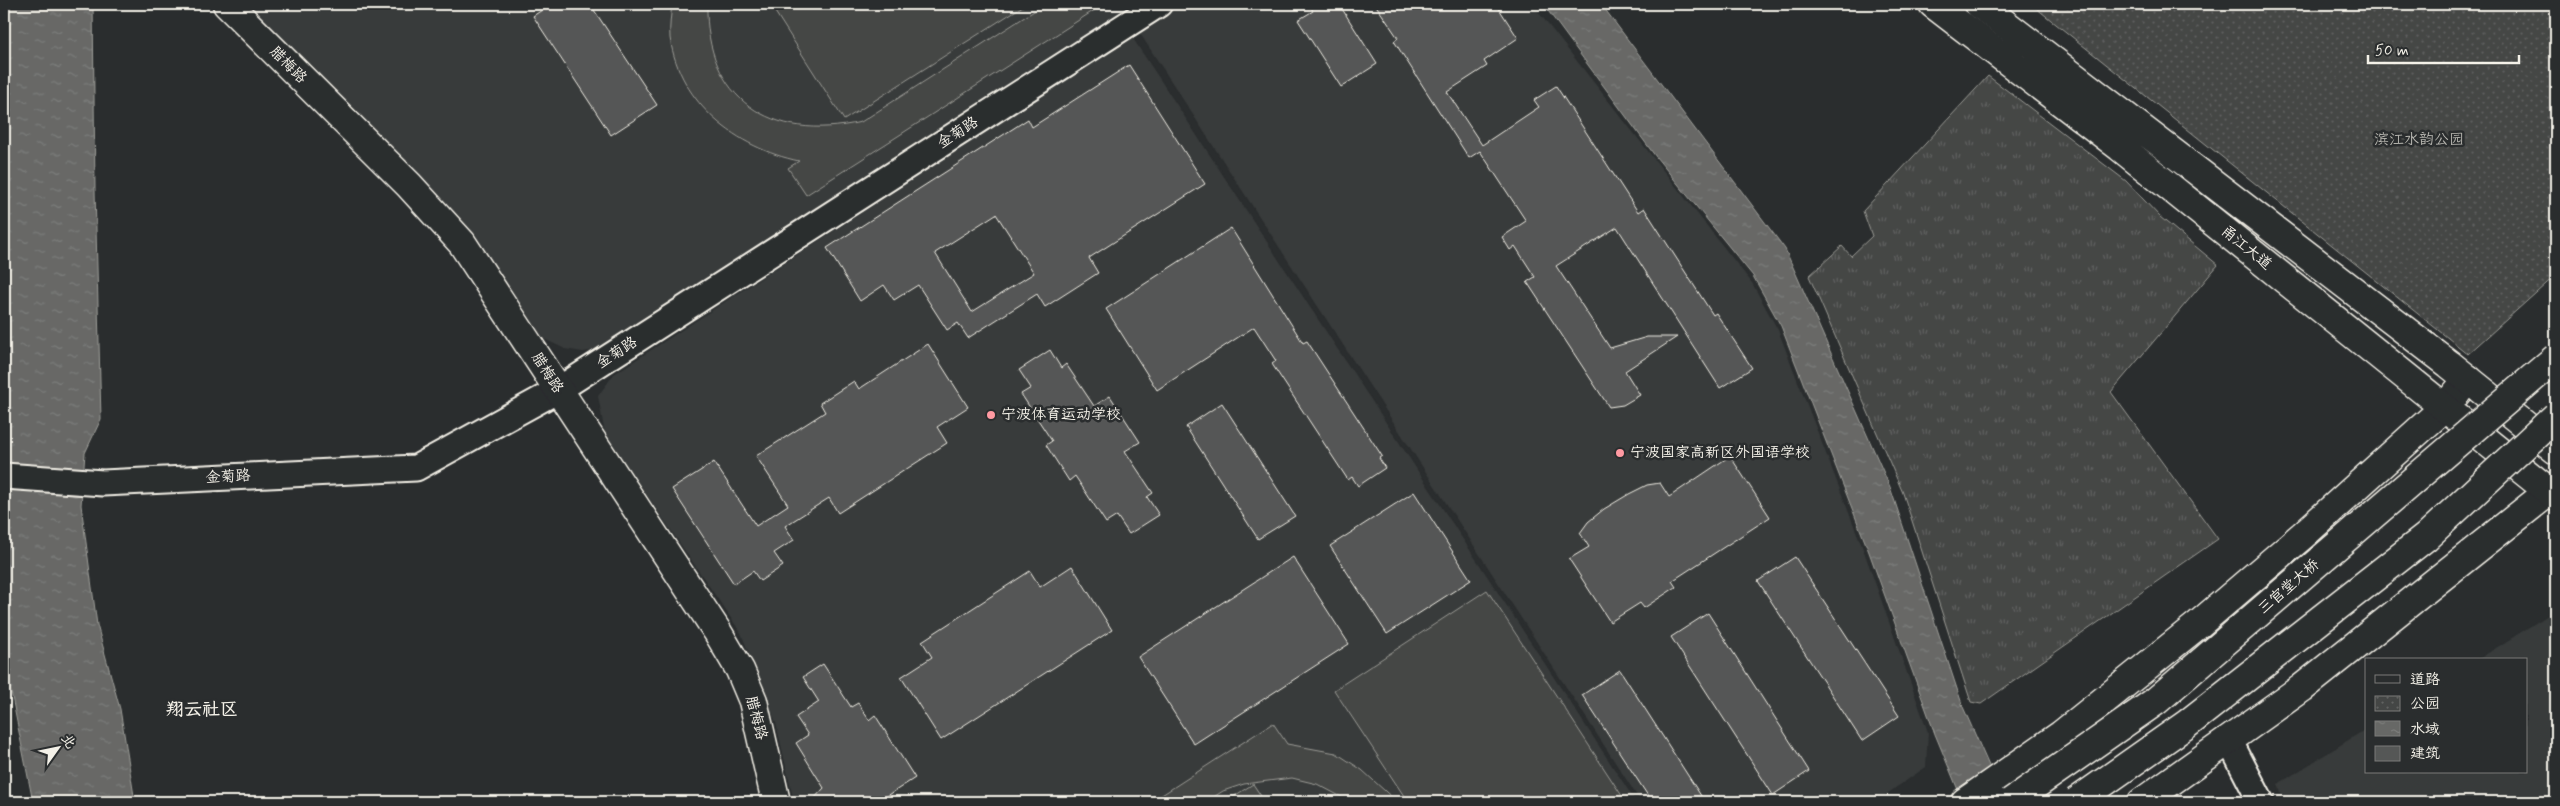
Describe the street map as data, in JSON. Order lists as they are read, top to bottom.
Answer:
{
  "streets": {
    "main road": ["腊梅路", "甬江大道", "三官堂大桥"],
    "street": ["金菊路"]
  },
  "crossings": [
    ["腊梅路", "金菊路"]
  ],
  "districts": ["翔云社区"],
  "parks": ["滨江水韵公园"],
  "places": ["宁波体育运动学校", "宁波国家高新区外国语学校"],
  "legend": [
    "道路",
    "公园",
    "水域",
    "建筑"
  ],
  "scale_bar": "50 m",
  "north": "top right"
}
